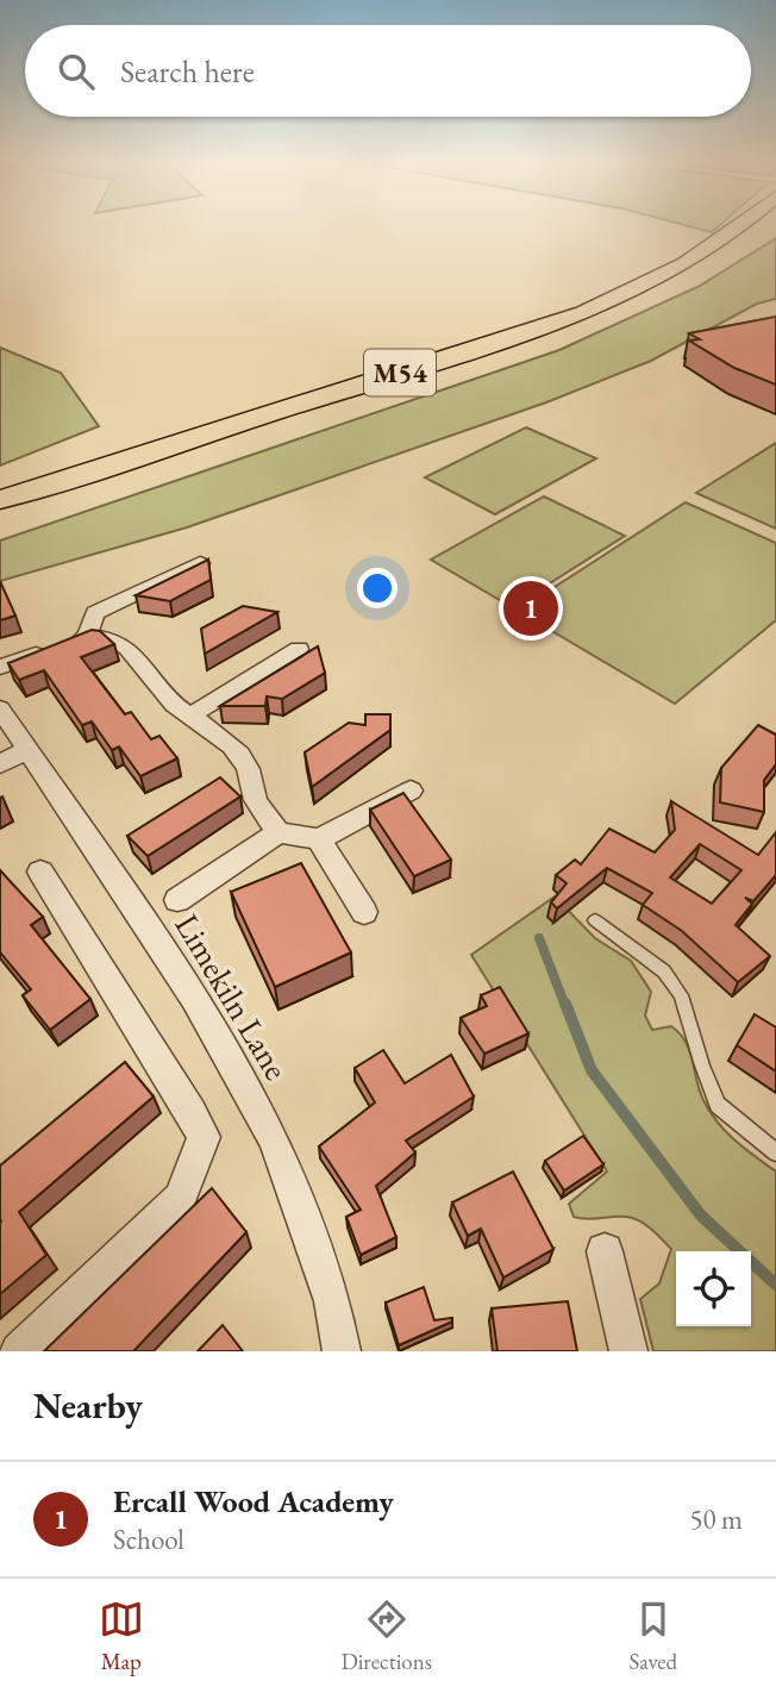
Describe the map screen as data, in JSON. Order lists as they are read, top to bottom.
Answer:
{
  "streets": {
    "highway": ["M54"],
    "street": ["Limekiln Lane"]
  },
  "page": {
    "search": "Search here",
    "pins": "1",
    "heading": "Nearby",
    "list": [
      {
        "mark": "1",
        "name": "Ercall Wood Academy",
        "note": "School",
        "value": "50 m"
      }
    ],
    "nav": ["Map", "Directions", "Saved"]
  }
}
